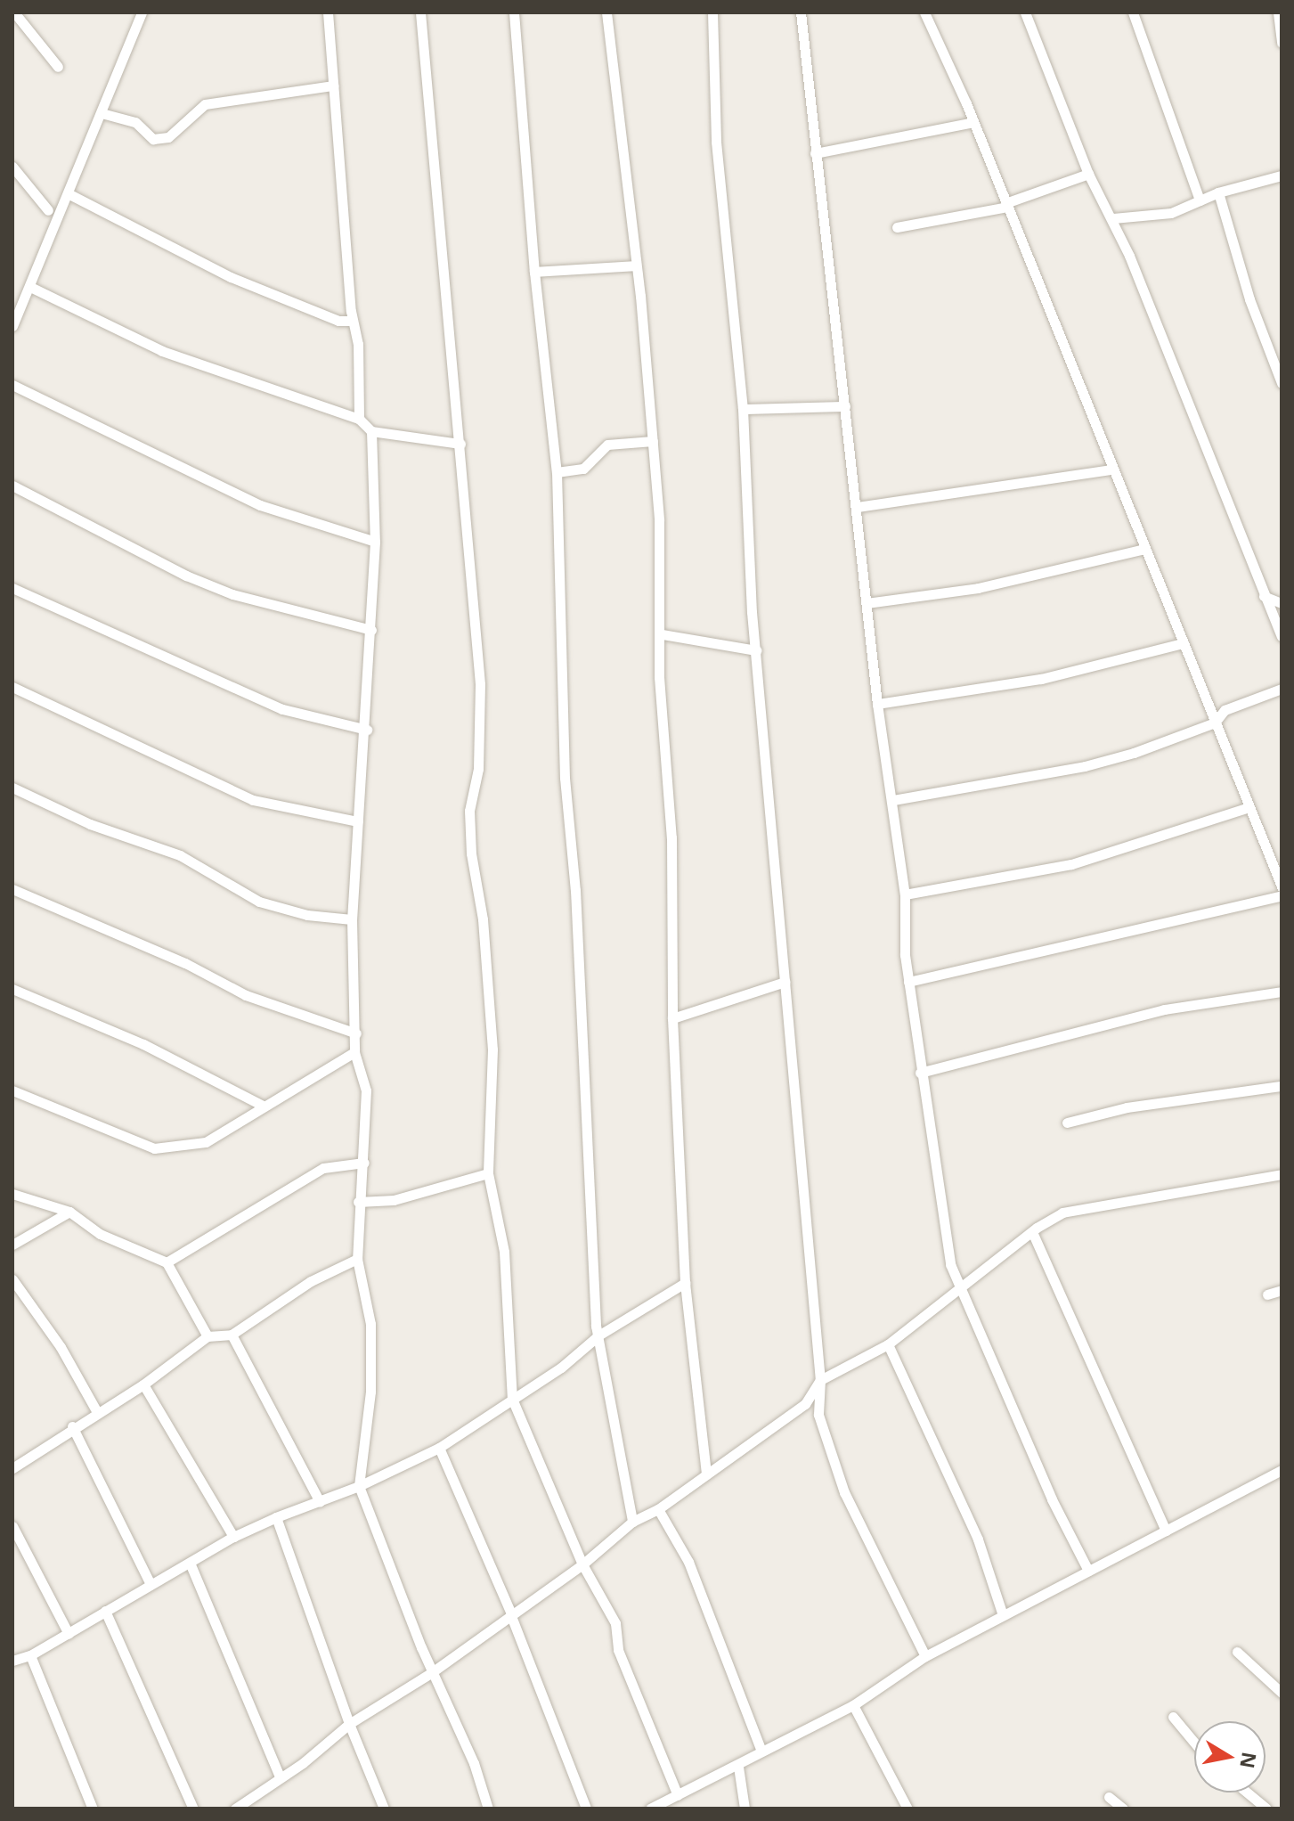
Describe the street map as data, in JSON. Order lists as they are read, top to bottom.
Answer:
{
  "north": "right"
}
